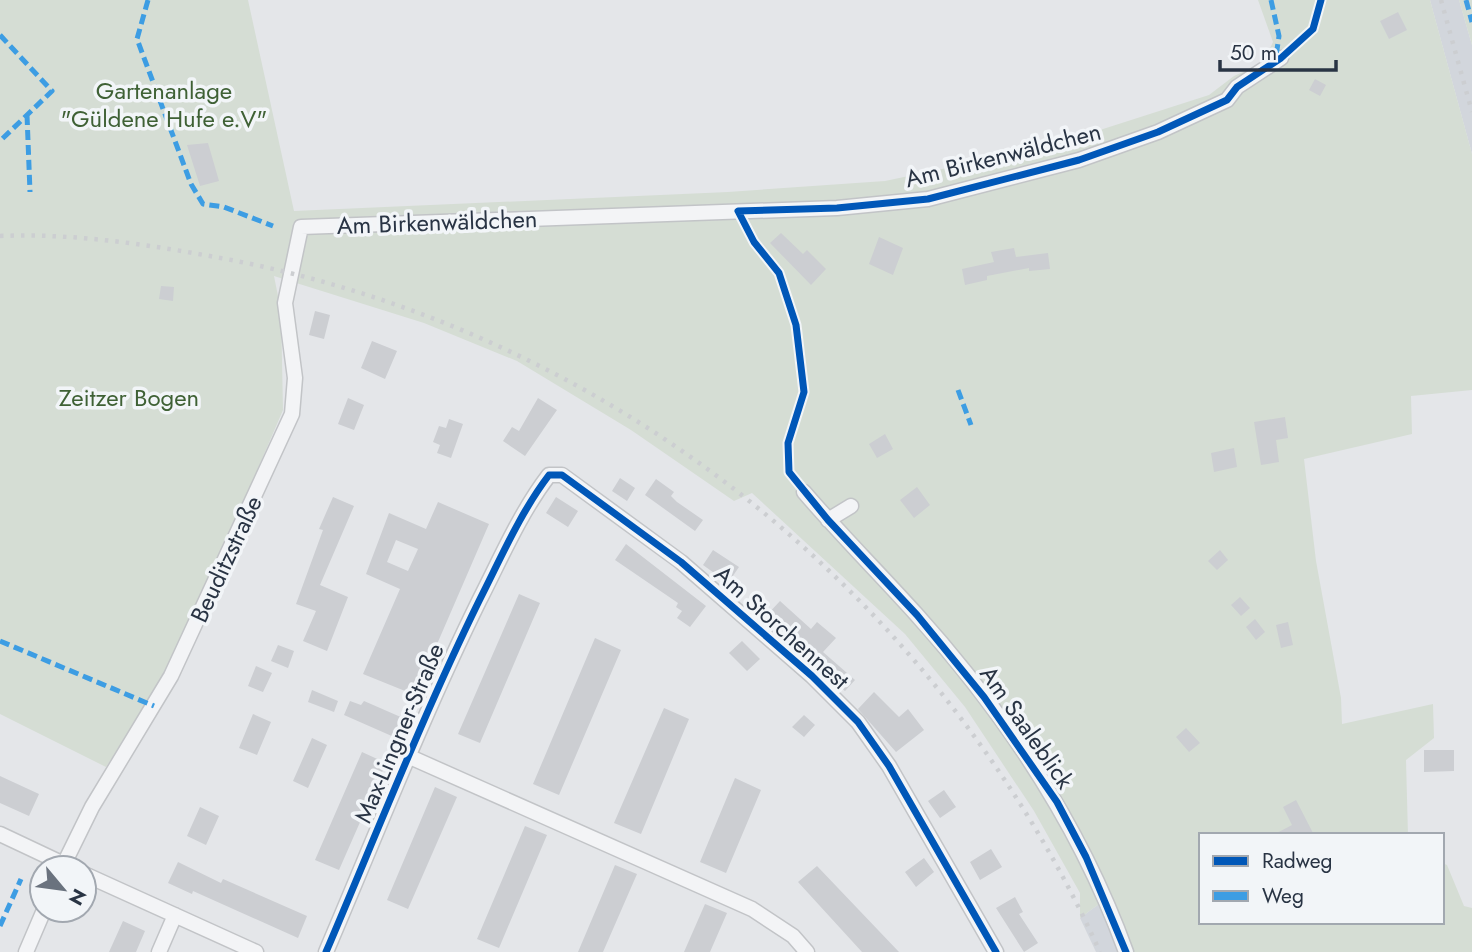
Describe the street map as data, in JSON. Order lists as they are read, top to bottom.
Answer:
{
  "streets": {
    "street": [
      "Am Birkenwäldchen",
      "Beuditzstraße",
      "Am Storchennest",
      "Am Saaleblick",
      "Max-Lingner-Straße"
    ]
  },
  "crossings": [
    ["Am Birkenwäldchen", "Beuditzstraße"],
    ["Am Storchennest", "Max-Lingner-Straße"]
  ],
  "parks": ["Gartenanlage \"Güldene Hufe e.V\"", "Zeitzer Bogen"],
  "legend": ["Radweg", "Weg"],
  "scale_bar": "50 m",
  "north": "bottom right"
}
